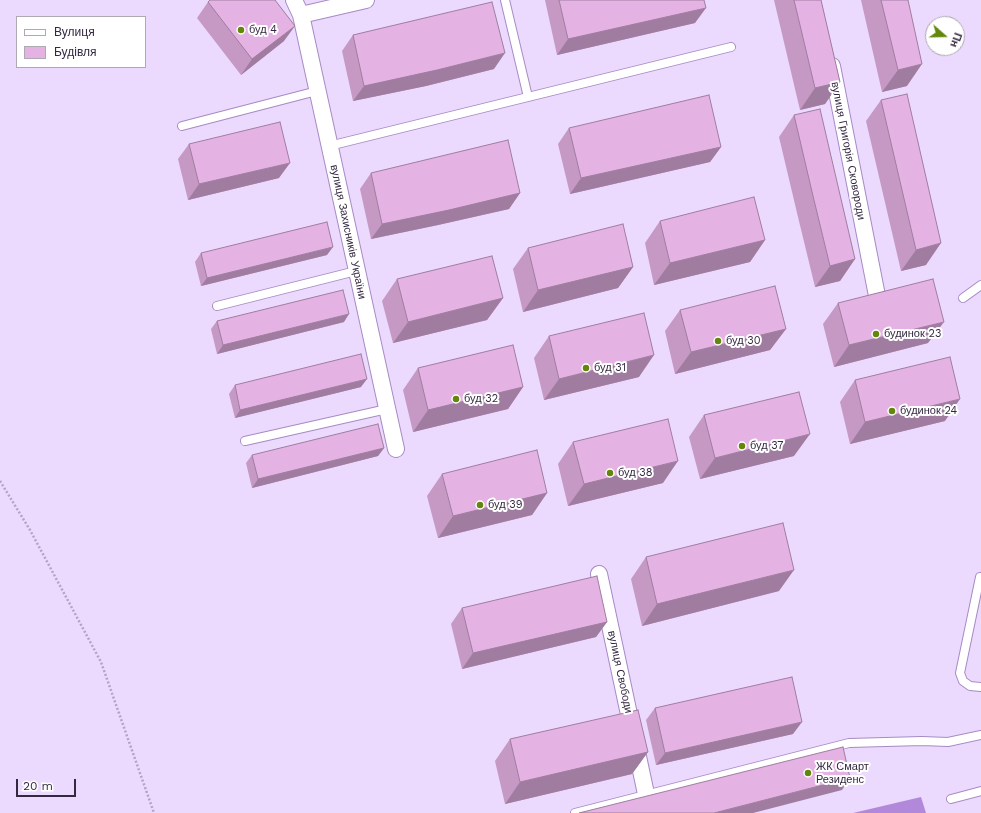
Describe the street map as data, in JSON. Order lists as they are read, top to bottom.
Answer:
{
  "streets": {
    "street": ["вулиця Григорія Сковороди", "вулиця Захисників України", "вулиця Свободи"]
  },
  "places": [
    "буд 4",
    "будинок 23",
    "буд 30",
    "буд 31",
    "буд 32",
    "будинок 24",
    "буд 37",
    "буд 38",
    "буд 39",
    "ЖК Смарт Резиденс"
  ],
  "legend": ["Вулиця", "Будівля"],
  "scale_bar": "20 m",
  "north": "right"
}
